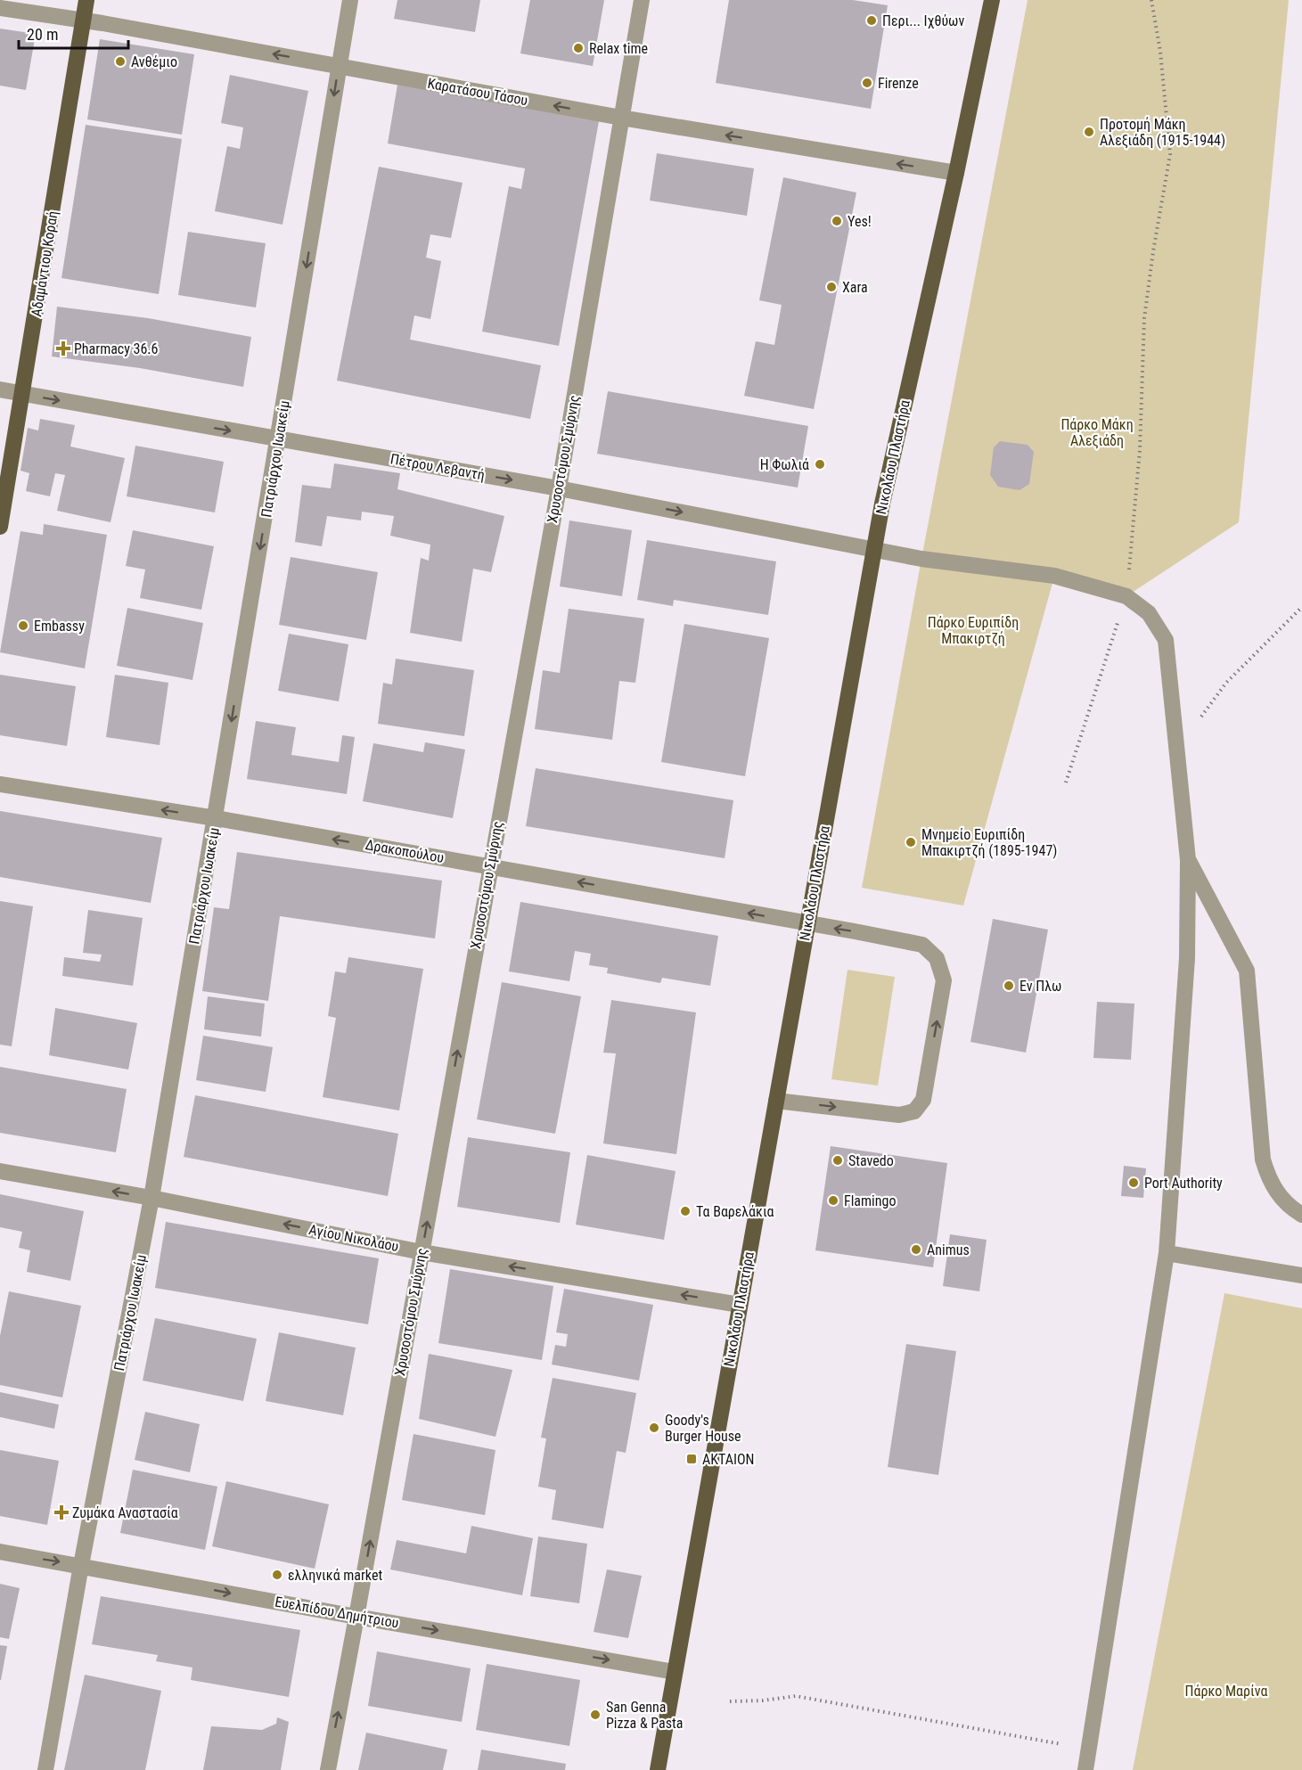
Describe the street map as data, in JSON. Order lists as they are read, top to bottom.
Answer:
{
  "streets": {
    "main road": ["Αδαμάντιου Κοραή", "Νικολάου Πλαστήρα"],
    "street": [
      "Καρατάσου Τάσου",
      "Πατριάρχου Ιωακείμ",
      "Χρυσοστόμου Σμύρνης",
      "Πέτρου Λεβαντή",
      "Δρακοπούλου",
      "Αγίου Νικολάου",
      "Ευελπίδου Δημήτριου"
    ]
  },
  "crossings": [
    ["Καρατάσου Τάσου", "Αδαμάντιου Κοραή"],
    ["Καρατάσου Τάσου", "Νικολάου Πλαστήρα"],
    ["Καρατάσου Τάσου", "Πατριάρχου Ιωακείμ"],
    ["Καρατάσου Τάσου", "Χρυσοστόμου Σμύρνης"],
    ["Αδαμάντιου Κοραή", "Πέτρου Λεβαντή"],
    ["Νικολάου Πλαστήρα", "Πέτρου Λεβαντή"],
    ["Νικολάου Πλαστήρα", "Δρακοπούλου"],
    ["Νικολάου Πλαστήρα", "Αγίου Νικολάου"],
    ["Νικολάου Πλαστήρα", "Ευελπίδου Δημήτριου"],
    ["Πατριάρχου Ιωακείμ", "Πέτρου Λεβαντή"],
    ["Πατριάρχου Ιωακείμ", "Δρακοπούλου"],
    ["Πατριάρχου Ιωακείμ", "Αγίου Νικολάου"],
    ["Πατριάρχου Ιωακείμ", "Ευελπίδου Δημήτριου"],
    ["Χρυσοστόμου Σμύρνης", "Πέτρου Λεβαντή"],
    ["Χρυσοστόμου Σμύρνης", "Δρακοπούλου"],
    ["Χρυσοστόμου Σμύρνης", "Αγίου Νικολάου"],
    ["Χρυσοστόμου Σμύρνης", "Ευελπίδου Δημήτριου"]
  ],
  "one_way": [
    "Καρατάσου Τάσου",
    "Πατριάρχου Ιωακείμ",
    "Χρυσοστόμου Σμύρνης",
    "Πέτρου Λεβαντή",
    "Αγίου Νικολάου",
    "Ευελπίδου Δημήτριου"
  ],
  "parks": ["Πάρκο Μάκη Αλεξιάδη", "Πάρκο Ευριπίδη Μπακιρτζή", "Πάρκο Μαρίνα"],
  "places": {
    "other": [
      "Περι... Ιχθύων",
      "Relax time",
      "Ανθέμιο",
      "Firenze",
      "Προτομή Μάκη Αλεξιάδη (1915-1944)",
      "Yes!",
      "Xara",
      "Η Φωλιά",
      "Embassy",
      "Μνημείο Ευριπίδη Μπακιρτζή (1895-1947)",
      "Εν Πλω",
      "Stavedo",
      "Port Authority",
      "Flamingo",
      "Τα Βαρελάκια",
      "Animus",
      "Goody's Burger House",
      "ελληνικά market",
      "San Genna Pizza & Pasta"
    ],
    "health": ["Pharmacy 36.6", "Ζυμάκα Αναστασία"],
    "transit": ["ΑΚΤΑΙΟΝ"]
  },
  "scale_bar": "20 m"
}
